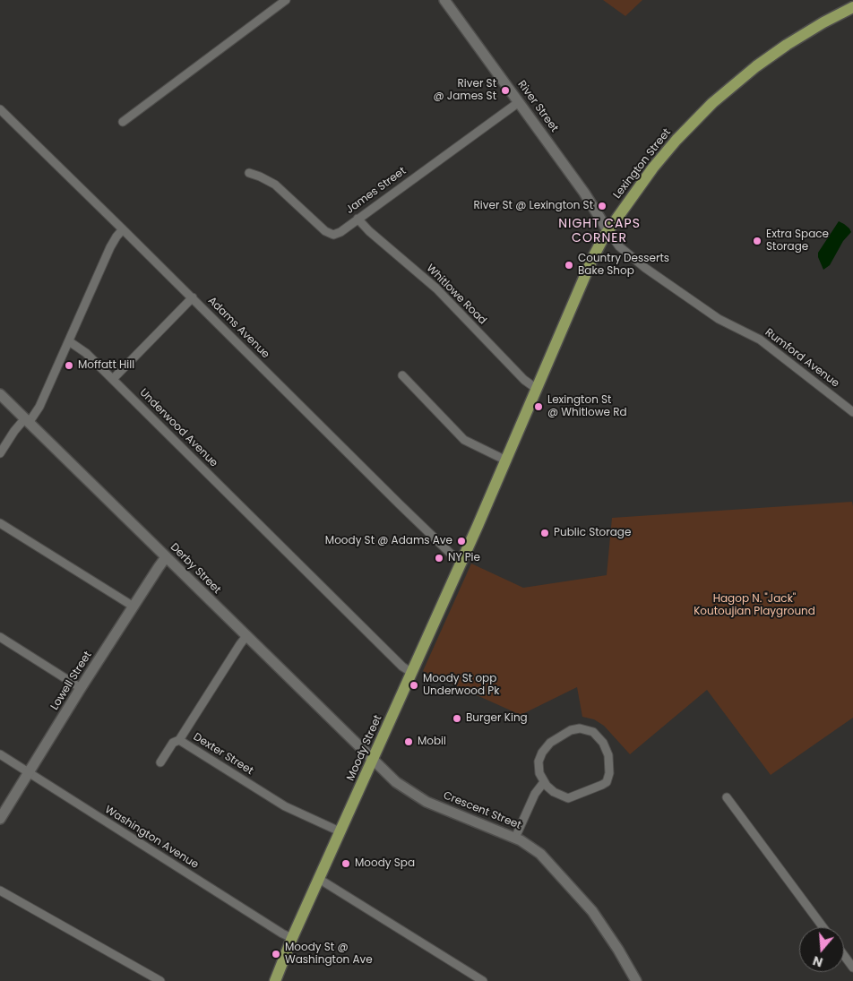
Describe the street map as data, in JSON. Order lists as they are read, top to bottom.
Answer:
{
  "streets": {
    "main road": ["Lexington Street", "Moody Street"],
    "street": [
      "River Street",
      "James Street",
      "Whitlowe Road",
      "Adams Avenue",
      "Rumford Avenue",
      "Underwood Avenue",
      "Derby Street",
      "Lowell Street",
      "Dexter Street",
      "Crescent Street",
      "Washington Avenue"
    ]
  },
  "crossings": [
    ["River Street", "Lexington Street"],
    ["River Street", "James Street"],
    ["River Street", "Rumford Avenue"],
    ["Lexington Street", "Whitlowe Road"],
    ["Lexington Street", "Rumford Avenue"],
    ["Lexington Street", "Moody Street"],
    ["James Street", "Whitlowe Road"],
    ["Adams Avenue", "Moody Street"],
    ["Underwood Avenue", "Moody Street"],
    ["Derby Street", "Lowell Street"],
    ["Derby Street", "Moody Street"],
    ["Derby Street", "Dexter Street"],
    ["Derby Street", "Crescent Street"],
    ["Lowell Street", "Washington Avenue"],
    ["Moody Street", "Dexter Street"],
    ["Moody Street", "Crescent Street"],
    ["Moody Street", "Washington Avenue"]
  ],
  "districts": ["NIGHT CAPS CORNER"],
  "parks": ["Hagop N. \"Jack\" Koutoujian Playground"],
  "places": [
    "River St @ James St",
    "River St @ Lexington St",
    "Extra Space Storage",
    "Country Desserts Bake Shop",
    "Moffatt Hill",
    "Lexington St @ Whitlowe Rd",
    "Public Storage",
    "Moody St @ Adams Ave",
    "NY Pie",
    "Moody St opp Underwood Pk",
    "Burger King",
    "Mobil",
    "Moody Spa",
    "Moody St @ Washington Ave"
  ],
  "north": "bottom"
}
